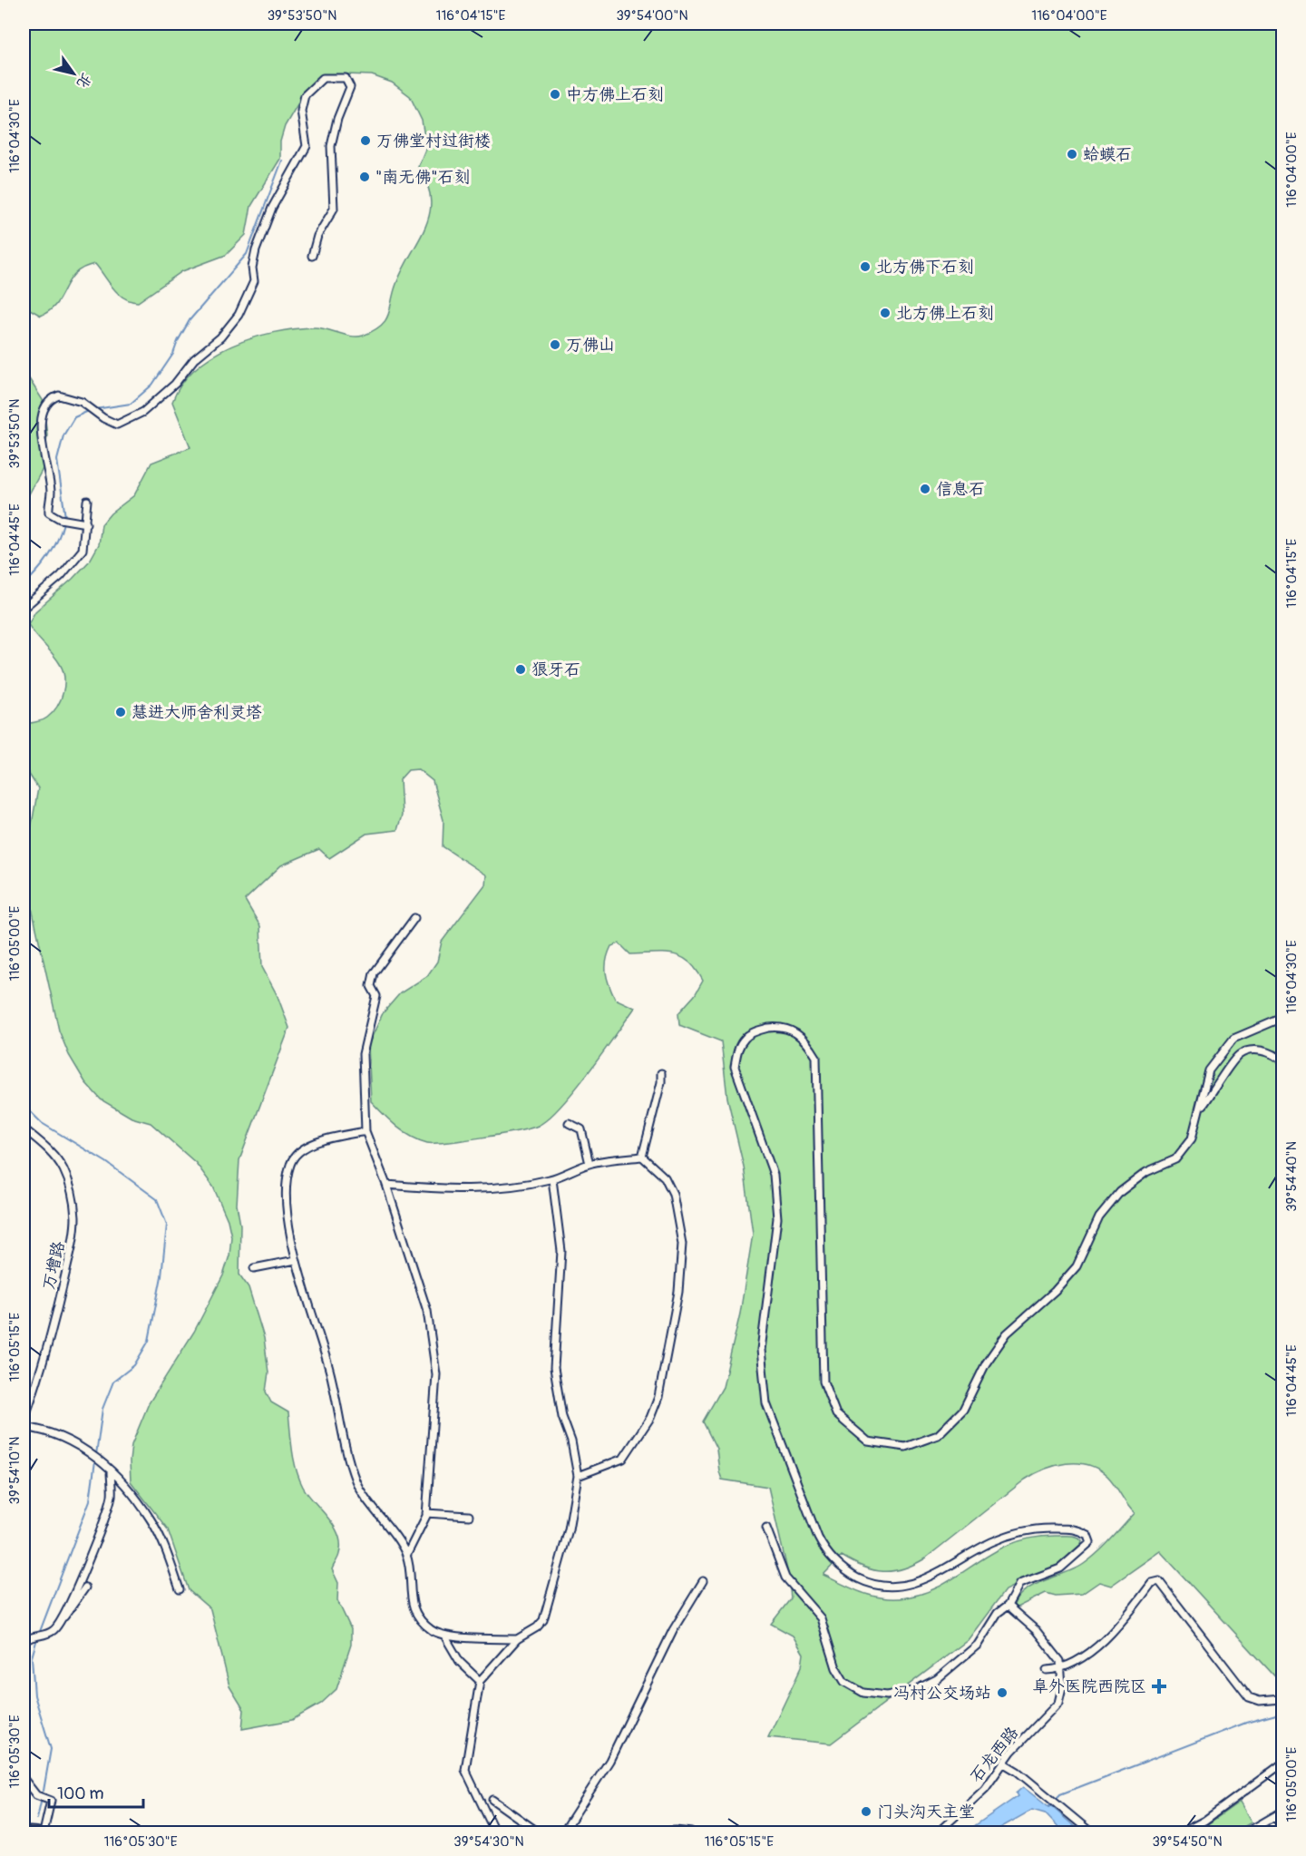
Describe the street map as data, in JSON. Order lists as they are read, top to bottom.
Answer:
{
  "streets": {
    "street": ["万增路", "石龙西路"]
  },
  "places": {
    "other": [
      "中方佛上石刻",
      "万佛堂村过街楼",
      "蛤蟆石",
      "\"南无佛\"石刻",
      "北方佛下石刻",
      "北方佛上石刻",
      "万佛山",
      "信息石",
      "狼牙石",
      "慧进大师舍利灵塔",
      "冯村公交场站",
      "门头沟天主堂"
    ],
    "health": ["阜外医院西院区"]
  },
  "scale_bar": "100 m",
  "north": "bottom right",
  "coordinates": [
    "39°53'50\"N",
    "116°04'15\"E",
    "39°54'00\"N",
    "116°04'00\"E",
    "116°04'30\"E",
    "116°04'45\"E",
    "116°05'00\"E",
    "39°54'40\"N",
    "116°05'15\"E",
    "39°54'10\"N",
    "116°05'30\"E",
    "39°54'30\"N",
    "39°54'50\"N"
  ]
}
